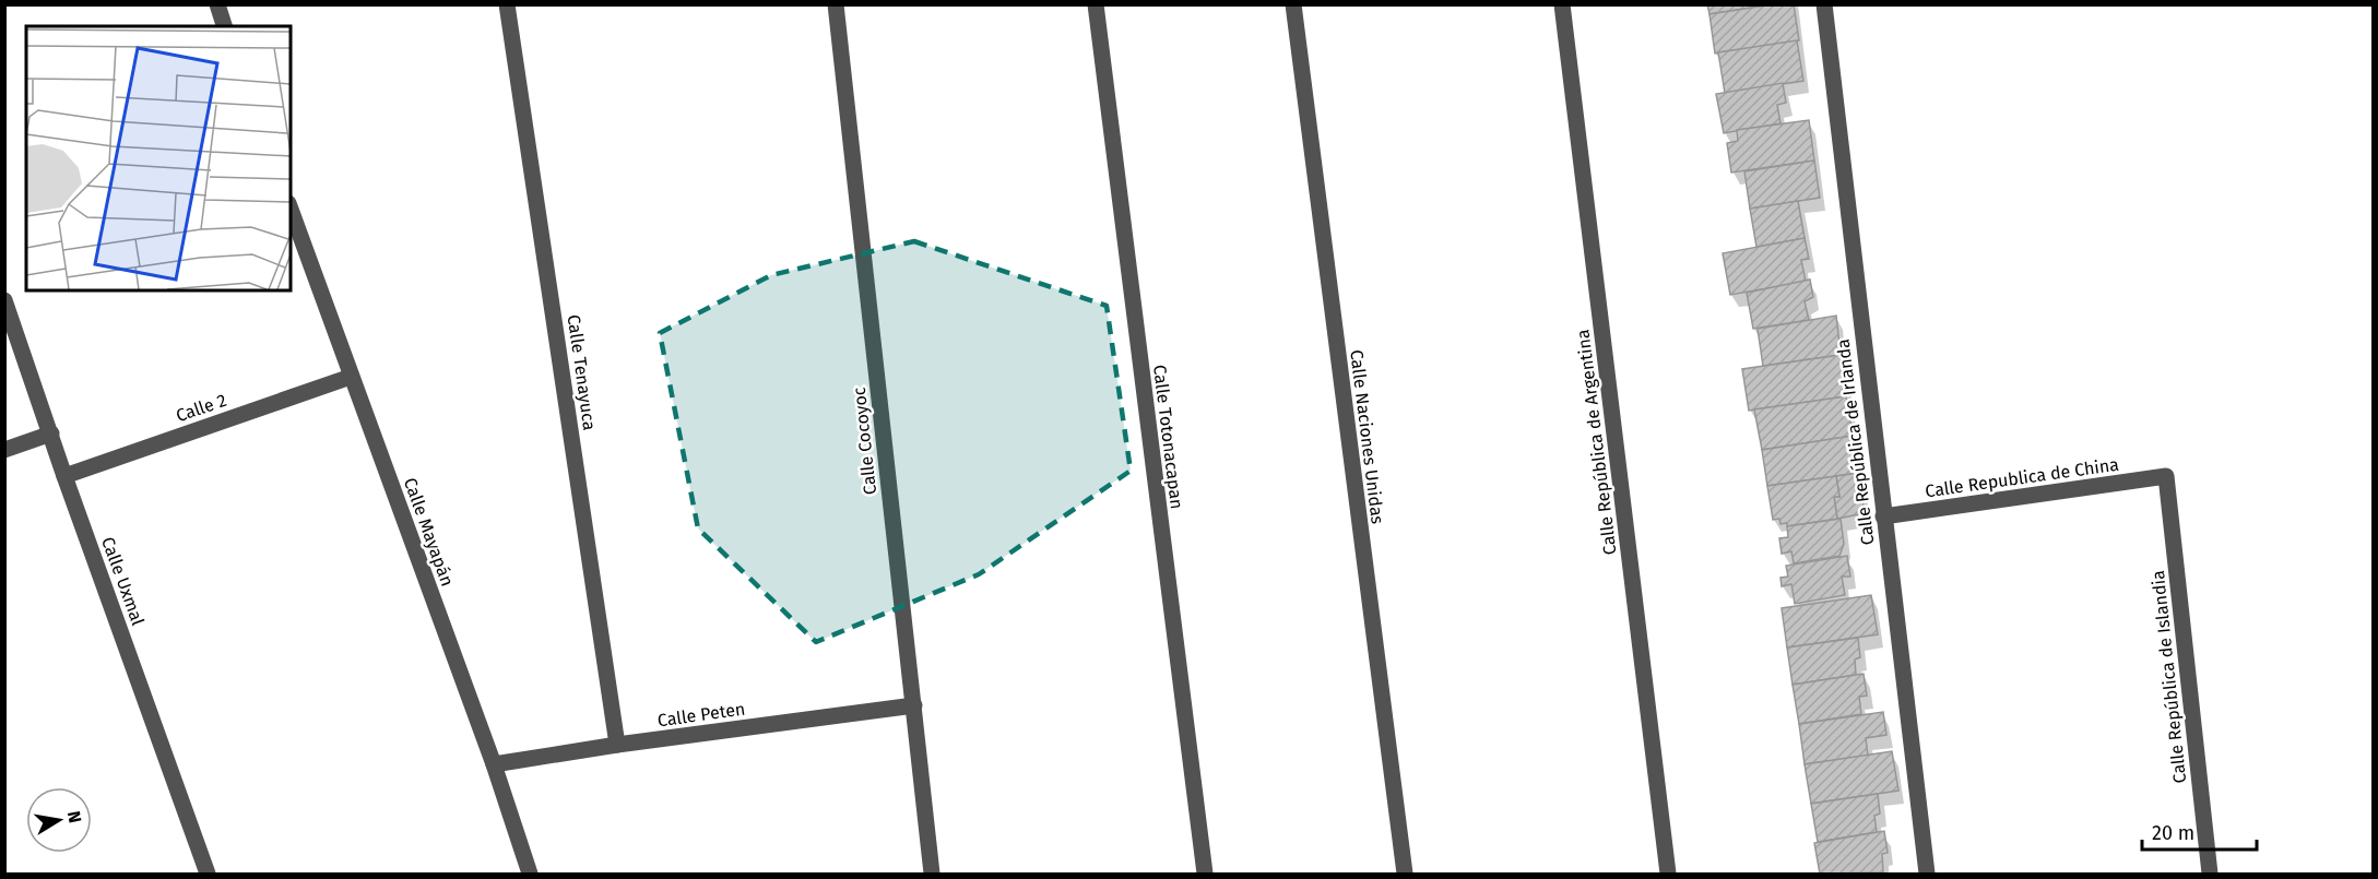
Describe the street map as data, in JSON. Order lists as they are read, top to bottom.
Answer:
{
  "streets": {
    "street": [
      "Calle Tenayuca",
      "Calle 2",
      "Calle Totonacapan",
      "Calle Naciones Unidas",
      "Calle Cocoyoc",
      "Calle República de Argentina",
      "Calle República de Irlanda",
      "Calle Republica de China",
      "Calle Mayapán",
      "Calle Uxmal",
      "Calle República de Islandia",
      "Calle Peten"
    ]
  },
  "crossings": [
    ["Calle Tenayuca", "Calle Peten"],
    ["Calle 2", "Calle Mayapán"],
    ["Calle 2", "Calle Uxmal"],
    ["Calle Cocoyoc", "Calle Peten"],
    ["Calle República de Irlanda", "Calle Republica de China"],
    ["Calle Republica de China", "Calle República de Islandia"],
    ["Calle Mayapán", "Calle Peten"]
  ],
  "scale_bar": "20 m",
  "north": "right"
}
